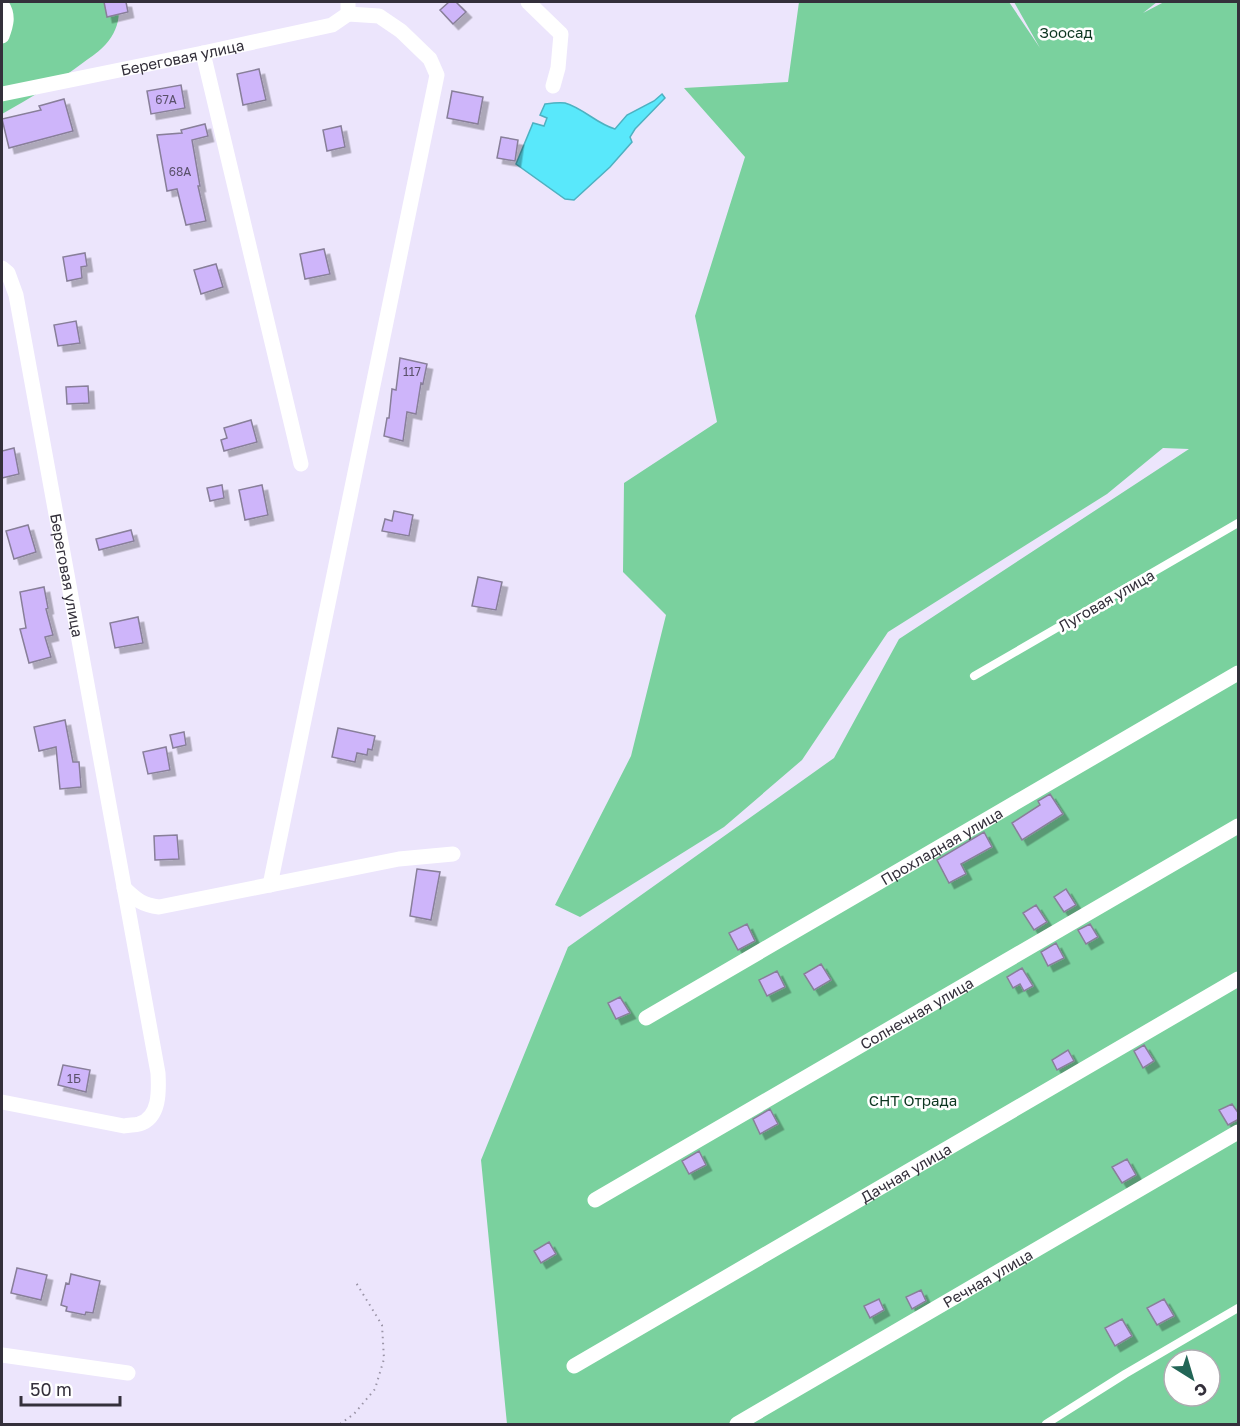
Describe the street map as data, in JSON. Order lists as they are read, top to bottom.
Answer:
{
  "streets": {
    "street": [
      "Береговая улица",
      "Прохладная улица",
      "Солнечная улица",
      "Дачная улица",
      "Речная улица"
    ],
    "lane": ["Луговая улица"]
  },
  "parks": ["Зоосад", "СНТ Отрада"],
  "house_numbers": [
    "67А",
    "68А",
    "117",
    "1Б"
  ],
  "scale_bar": "50 m",
  "north": "bottom right"
}
